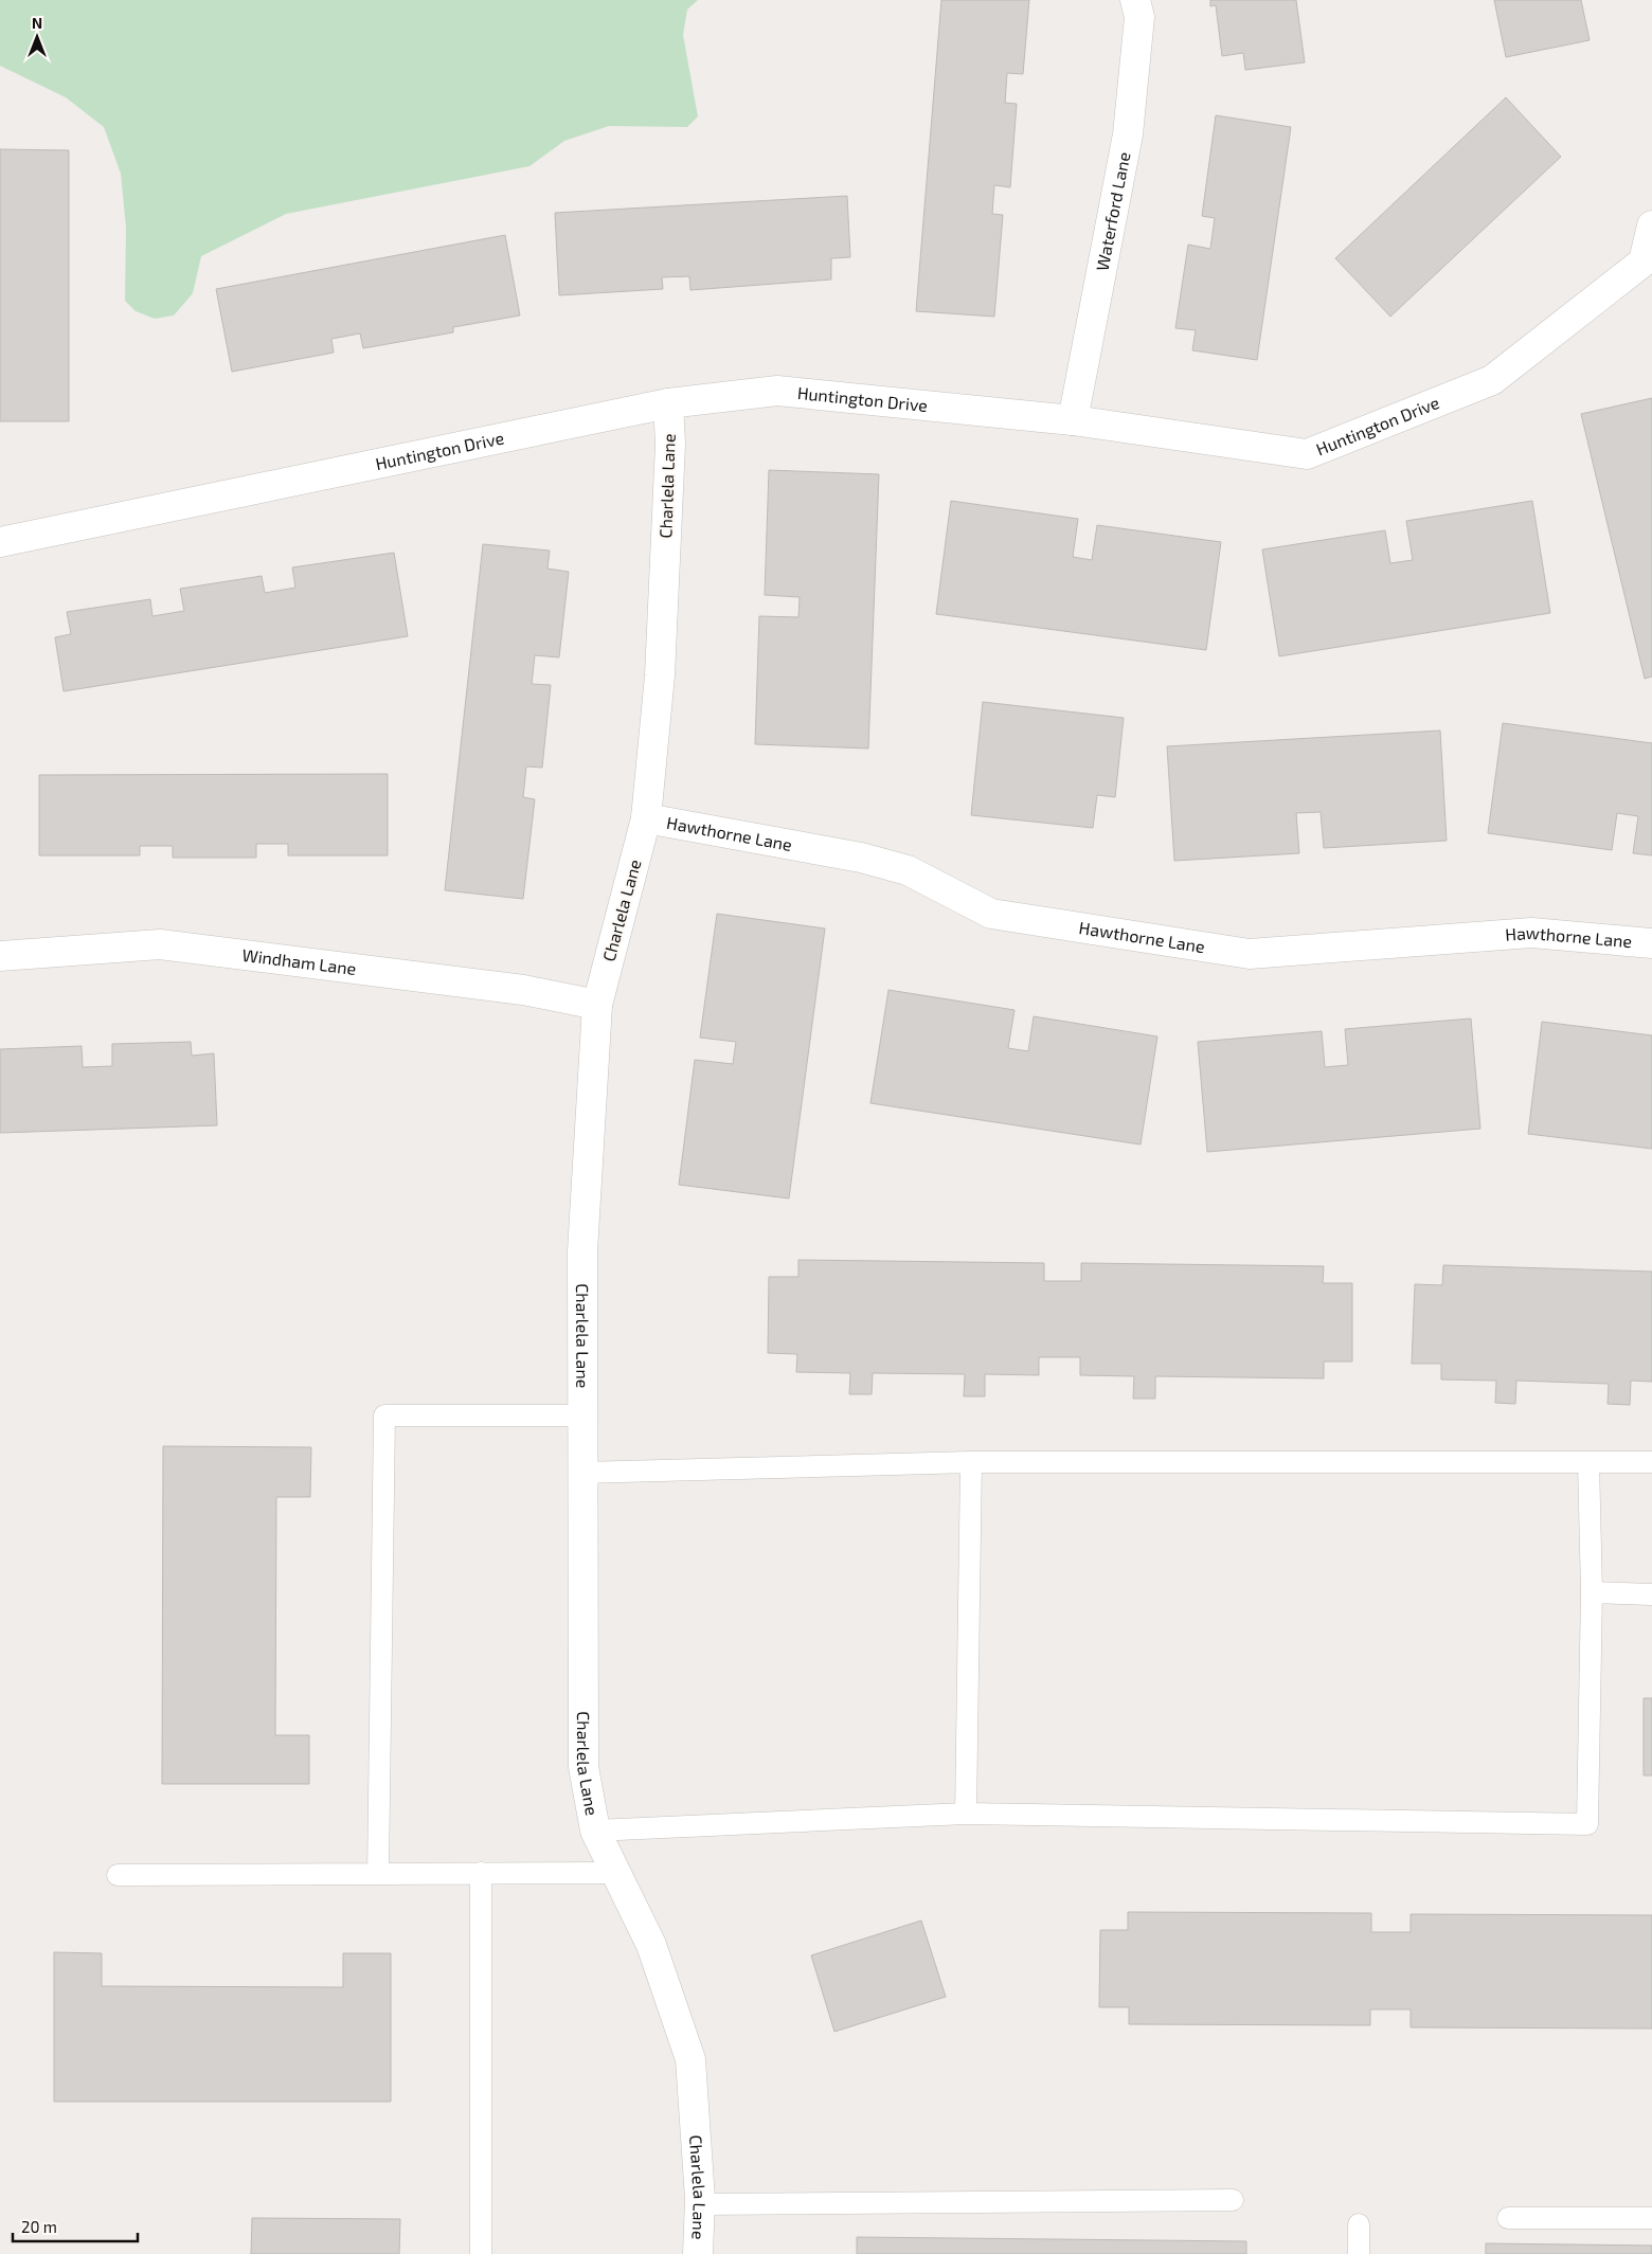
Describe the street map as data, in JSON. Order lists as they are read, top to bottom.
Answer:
{
  "streets": {
    "street": [
      "Waterford Lane",
      "Huntington Drive",
      "Charlela Lane",
      "Hawthorne Lane",
      "Windham Lane"
    ]
  },
  "crossings": [
    ["Waterford Lane", "Huntington Drive"],
    ["Huntington Drive", "Charlela Lane"],
    ["Charlela Lane", "Hawthorne Lane"],
    ["Charlela Lane", "Windham Lane"]
  ],
  "scale_bar": "20 m",
  "north": "top"
}
